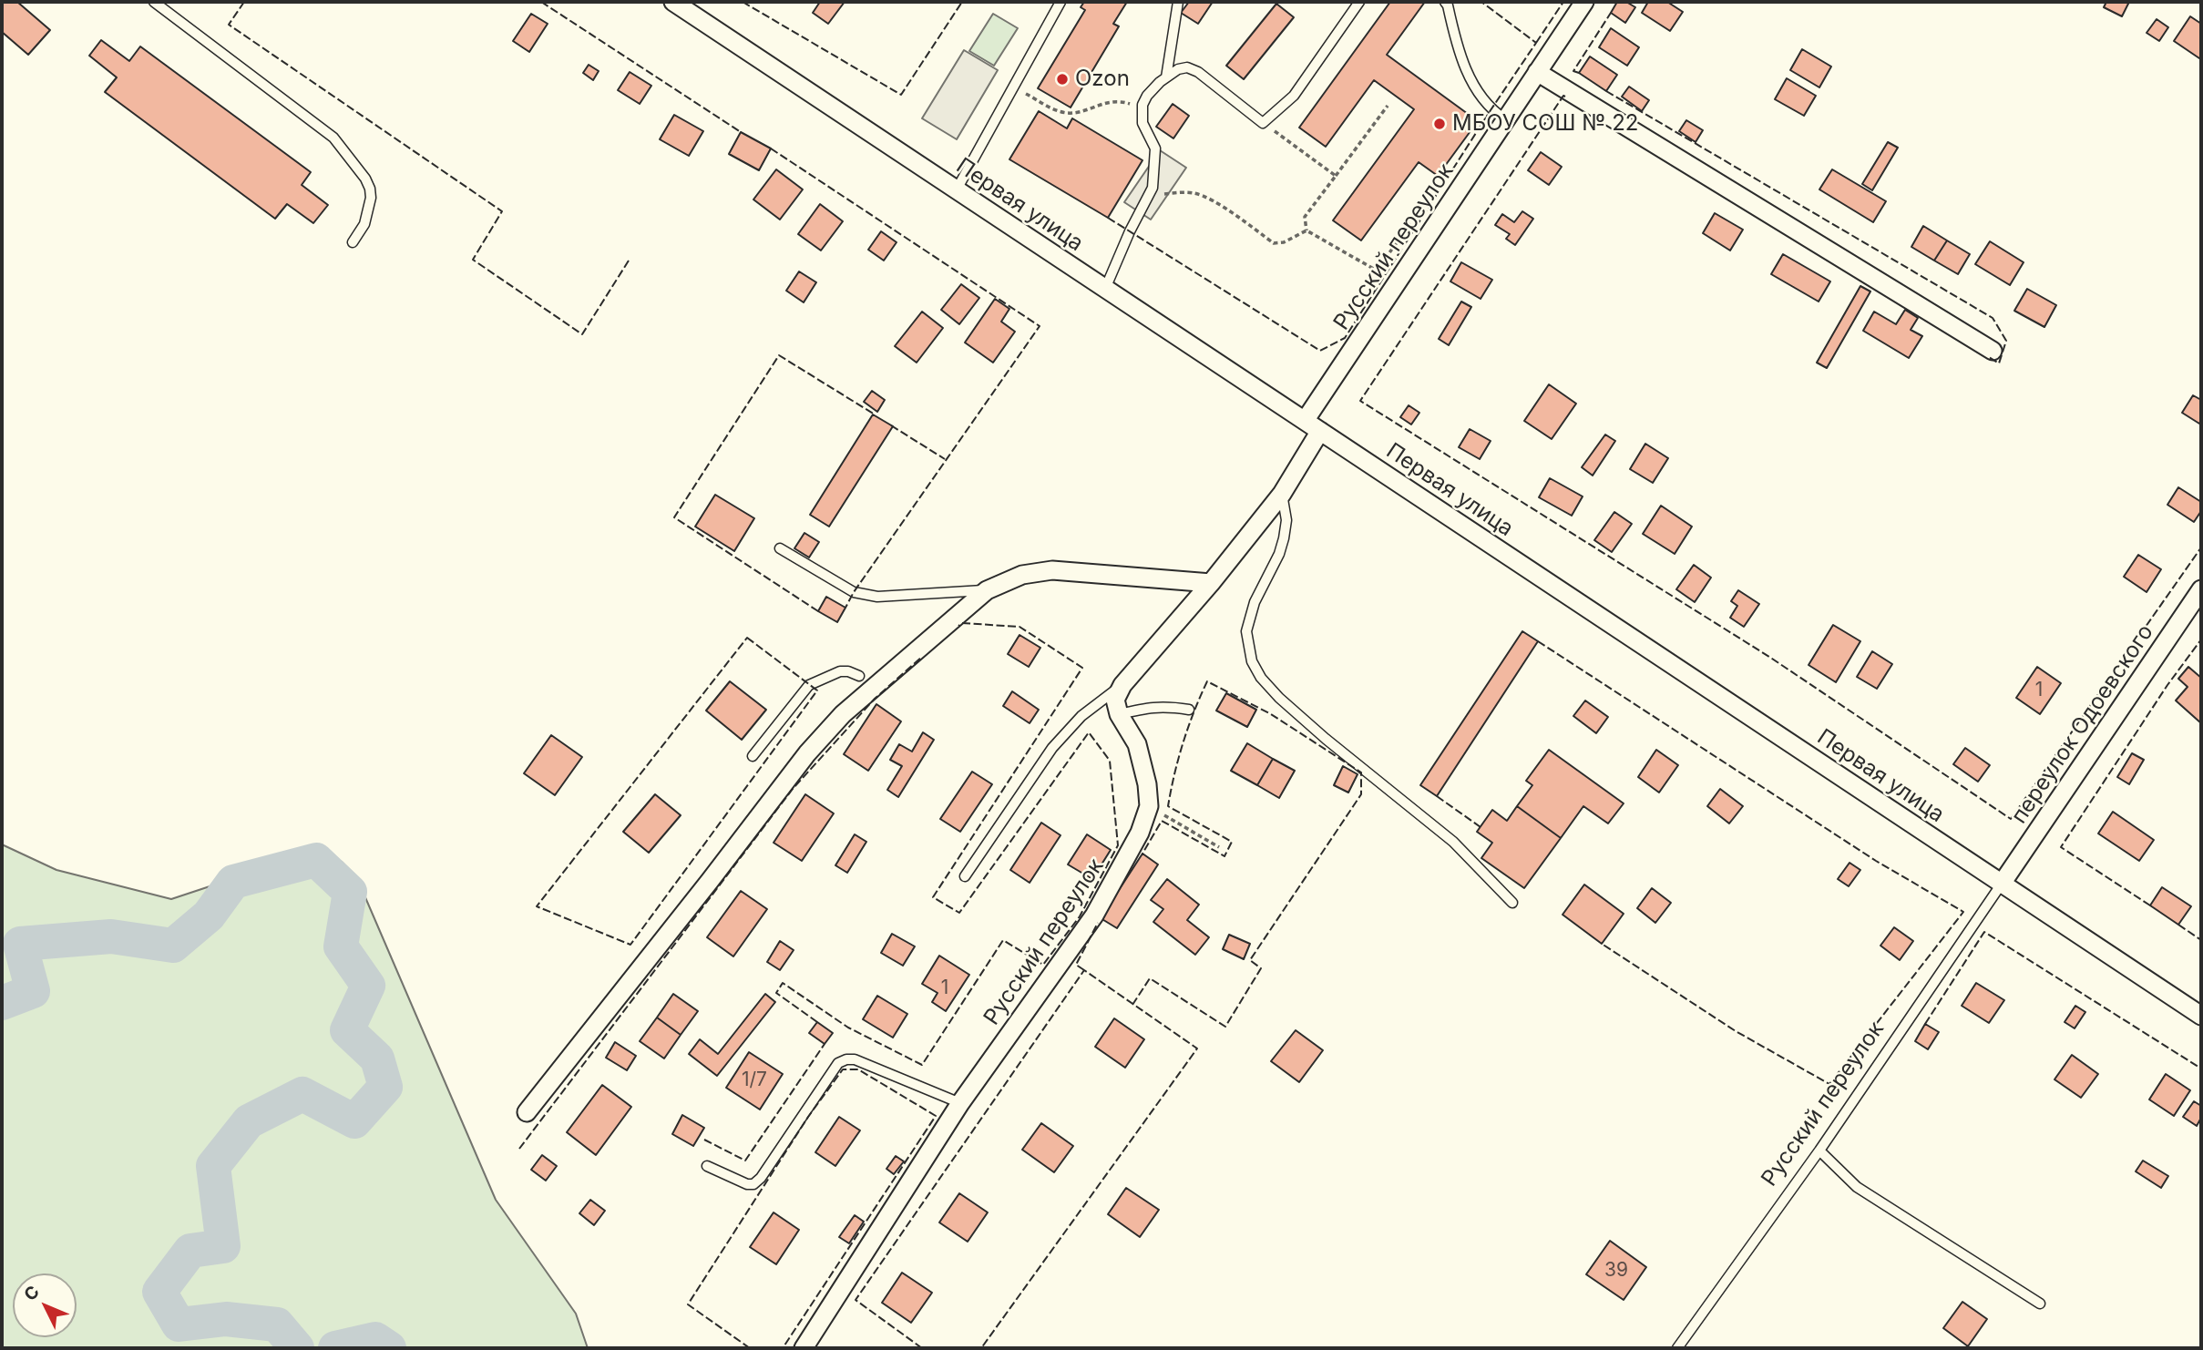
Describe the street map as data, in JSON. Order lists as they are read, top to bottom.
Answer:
{
  "streets": {
    "street": ["Первая улица", "Русский переулок", "переулок Одоевского"]
  },
  "crossings": [
    ["Первая улица", "Русский переулок"],
    ["Первая улица", "переулок Одоевского"],
    ["Русский переулок", "переулок Одоевского"]
  ],
  "places": ["Ozon", "МБОУ СОШ № 22"],
  "house_numbers": [
    "1",
    "1",
    "1/7",
    "39"
  ],
  "north": "top left"
}
